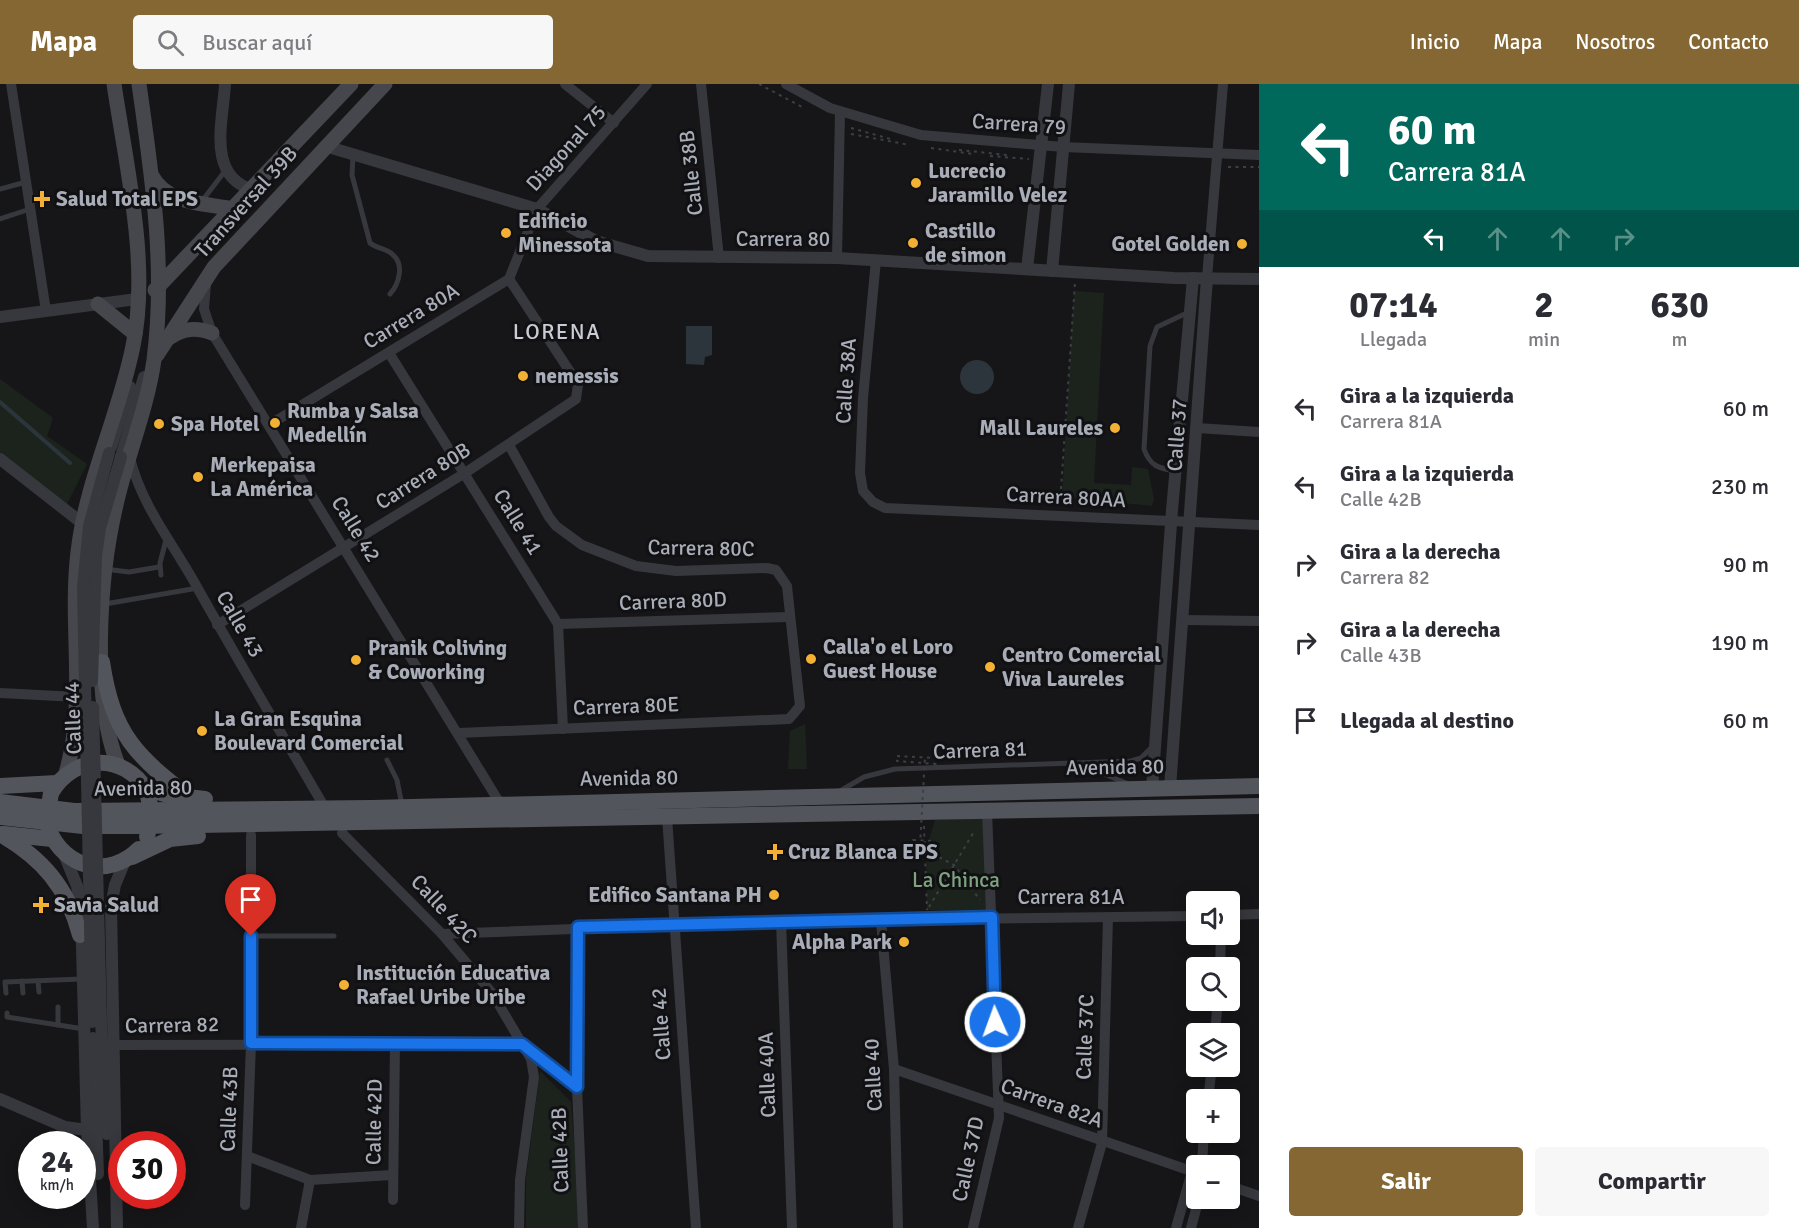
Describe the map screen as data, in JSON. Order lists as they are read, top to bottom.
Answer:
{
  "streets": {
    "main road": ["Transversal 39B", "Calle 44", "Avenida 80"],
    "street": [
      "Carrera 79",
      "Diagonal 75",
      "Calle 38B",
      "Carrera 80",
      "Carrera 80A",
      "Calle 38A",
      "Calle 37",
      "Carrera 80B",
      "Carrera 80AA",
      "Calle 41",
      "Calle 42",
      "Carrera 80C",
      "Carrera 80D",
      "Calle 43",
      "Carrera 80E",
      "Carrera 81A",
      "Calle 42C",
      "Carrera 82",
      "Calle 37C",
      "Calle 40A",
      "Calle 40",
      "Carrera 82A",
      "Calle 43B",
      "Calle 42D",
      "Calle 42B",
      "Calle 37D"
    ],
    "lane": ["Carrera 81"]
  },
  "crossings": [
    ["Carrera 79", "Calle 37"],
    ["Diagonal 75", "Carrera 80"],
    ["Calle 38B", "Carrera 80"],
    ["Transversal 39B", "Carrera 80"],
    ["Transversal 39B", "Calle 42"],
    ["Transversal 39B", "Calle 44"],
    ["Carrera 80", "Calle 38A"],
    ["Carrera 80", "Calle 37"],
    ["Carrera 80A", "Carrera 80B"],
    ["Carrera 80A", "Calle 41"],
    ["Carrera 80A", "Calle 42"],
    ["Calle 38A", "Carrera 80AA"],
    ["Calle 37", "Carrera 80AA"],
    ["Calle 37", "Carrera 81"],
    ["Calle 37", "Avenida 80"],
    ["Carrera 80B", "Calle 41"],
    ["Carrera 80B", "Calle 42"],
    ["Carrera 80B", "Carrera 80C"],
    ["Carrera 80B", "Calle 43"],
    ["Calle 41", "Carrera 80D"],
    ["Calle 41", "Carrera 80E"],
    ["Calle 42", "Carrera 80E"],
    ["Calle 42", "Avenida 80"],
    ["Calle 42", "Carrera 81A"],
    ["Carrera 80C", "Carrera 80D"],
    ["Carrera 80C", "Carrera 80E"],
    ["Carrera 80D", "Carrera 80E"],
    ["Calle 43", "Calle 44"],
    ["Calle 43", "Avenida 80"],
    ["Calle 44", "Carrera 82"],
    ["Carrera 81", "Avenida 80"],
    ["Avenida 80", "Calle 37D"],
    ["Carrera 81A", "Calle 42C"],
    ["Carrera 81A", "Calle 37C"],
    ["Carrera 81A", "Calle 40A"],
    ["Carrera 81A", "Calle 40"],
    ["Carrera 81A", "Calle 42B"],
    ["Carrera 81A", "Calle 37D"],
    ["Calle 42C", "Carrera 82"],
    ["Carrera 82", "Calle 43B"],
    ["Carrera 82", "Calle 42D"],
    ["Calle 37C", "Carrera 82A"],
    ["Calle 40", "Carrera 82A"],
    ["Carrera 82A", "Calle 37D"]
  ],
  "districts": ["LORENA"],
  "parks": ["La Chinca"],
  "places": {
    "other": [
      "Lucrecio Jaramillo Velez",
      "Edificio Minessota",
      "Castillo de simon",
      "Gotel Golden",
      "nemessis",
      "Rumba y Salsa Medellín",
      "Spa Hotel",
      "Mall Laureles",
      "Merkepaisa La América",
      "Calla'o el Loro Guest House",
      "Pranik Coliving & Coworking",
      "Centro Comercial Viva Laureles",
      "La Gran Esquina Boulevard Comercial",
      "Edifico Santana PH",
      "Alpha Park",
      "Institución Educativa Rafael Uribe Uribe"
    ],
    "health": ["Salud Total EPS", "Cruz Blanca EPS", "Savia Salud"]
  },
  "page": {
    "header": "Mapa",
    "search": "Buscar aquí",
    "nav": [
      "Inicio",
      "Mapa",
      "Nosotros",
      "Contacto"
    ],
    "turn": ["60 m", "Carrera 81A"],
    "eta": [
      "07:14",
      "Llegada",
      "2",
      "min",
      "630",
      "m"
    ],
    "list": [
      {
        "name": "Gira a la izquierda",
        "note": "Carrera 81A",
        "value": "60 m"
      },
      {
        "name": "Gira a la izquierda",
        "note": "Calle 42B",
        "value": "230 m"
      },
      {
        "name": "Gira a la derecha",
        "note": "Carrera 82",
        "value": "90 m"
      },
      {
        "name": "Gira a la derecha",
        "note": "Calle 43B",
        "value": "190 m"
      },
      {
        "name": "Llegada al destino",
        "value": "60 m"
      }
    ],
    "map_buttons": ["+", "−"],
    "speed": "24 km/h",
    "limit": "30",
    "buttons": ["Salir", "Compartir"]
  }
}
